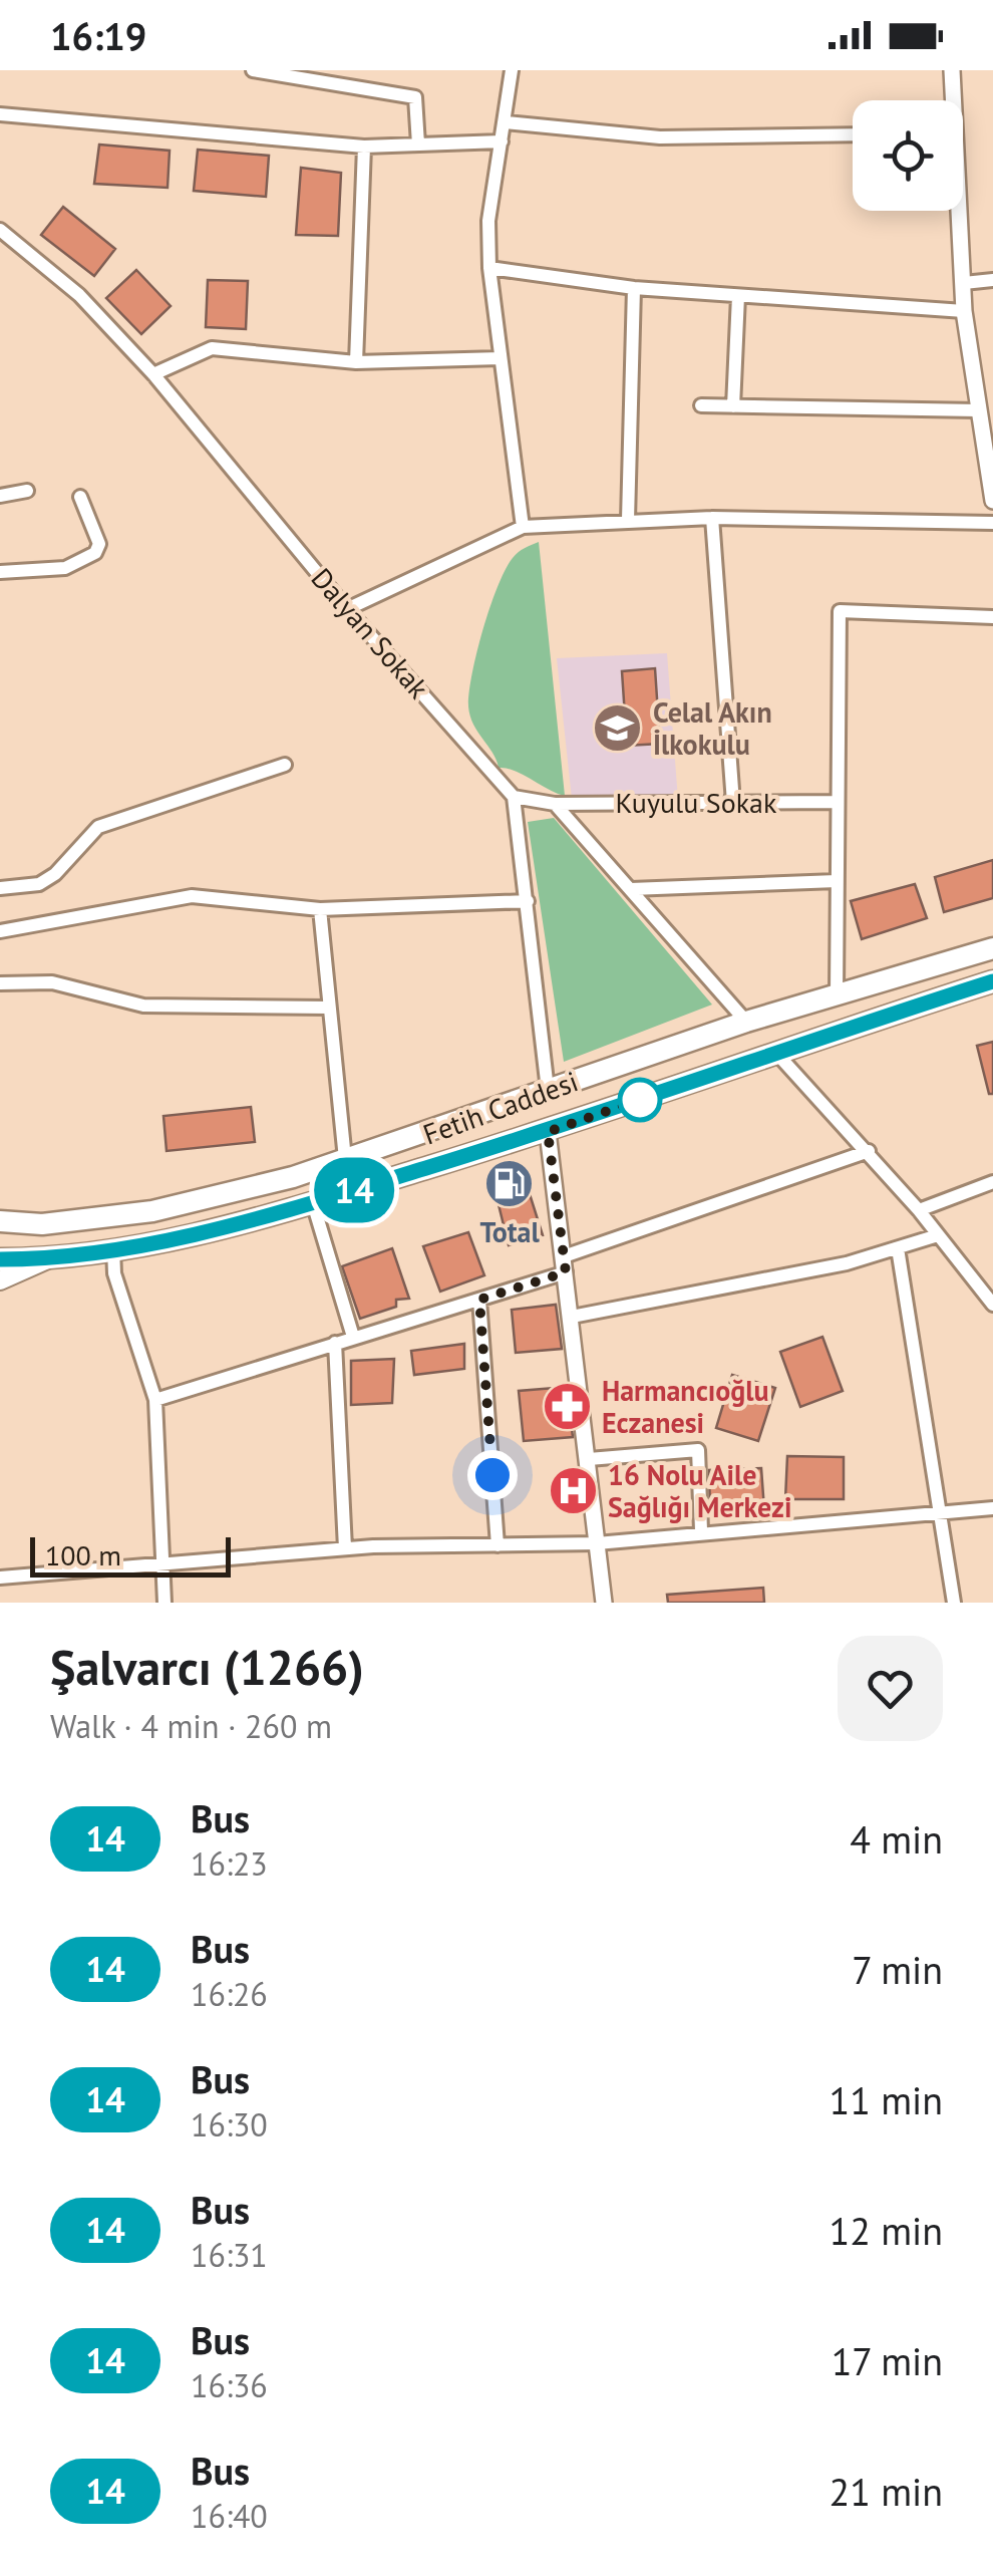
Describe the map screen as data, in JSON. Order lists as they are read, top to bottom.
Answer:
{
  "streets": {
    "main road": ["Fetih Caddesi"],
    "street": ["Dalyan Sokak", "Kuyulu Sokak"]
  },
  "places": {
    "school or university": ["Celal Akın İlkokulu"],
    "fuel station": ["Total"],
    "pharmacy": ["Harmancıoğlu Eczanesi"],
    "hospital": ["16 Nolu Aile Sağlığı Merkezi"]
  },
  "lines": ["bus line 14"],
  "scale_bar": "100 m",
  "page": {
    "status": "16:19",
    "on_map": "14",
    "scale": "100 m",
    "heading": ["Şalvarcı (1266)", "Walk · 4 min · 260 m"],
    "list": [
      {
        "mark": "14",
        "name": "Bus",
        "note": "16:23",
        "value": "4 min"
      },
      {
        "mark": "14",
        "name": "Bus",
        "note": "16:26",
        "value": "7 min"
      },
      {
        "mark": "14",
        "name": "Bus",
        "note": "16:30",
        "value": "11 min"
      },
      {
        "mark": "14",
        "name": "Bus",
        "note": "16:31",
        "value": "12 min"
      },
      {
        "mark": "14",
        "name": "Bus",
        "note": "16:36",
        "value": "17 min"
      },
      {
        "mark": "14",
        "name": "Bus",
        "note": "16:40",
        "value": "21 min"
      }
    ]
  }
}
